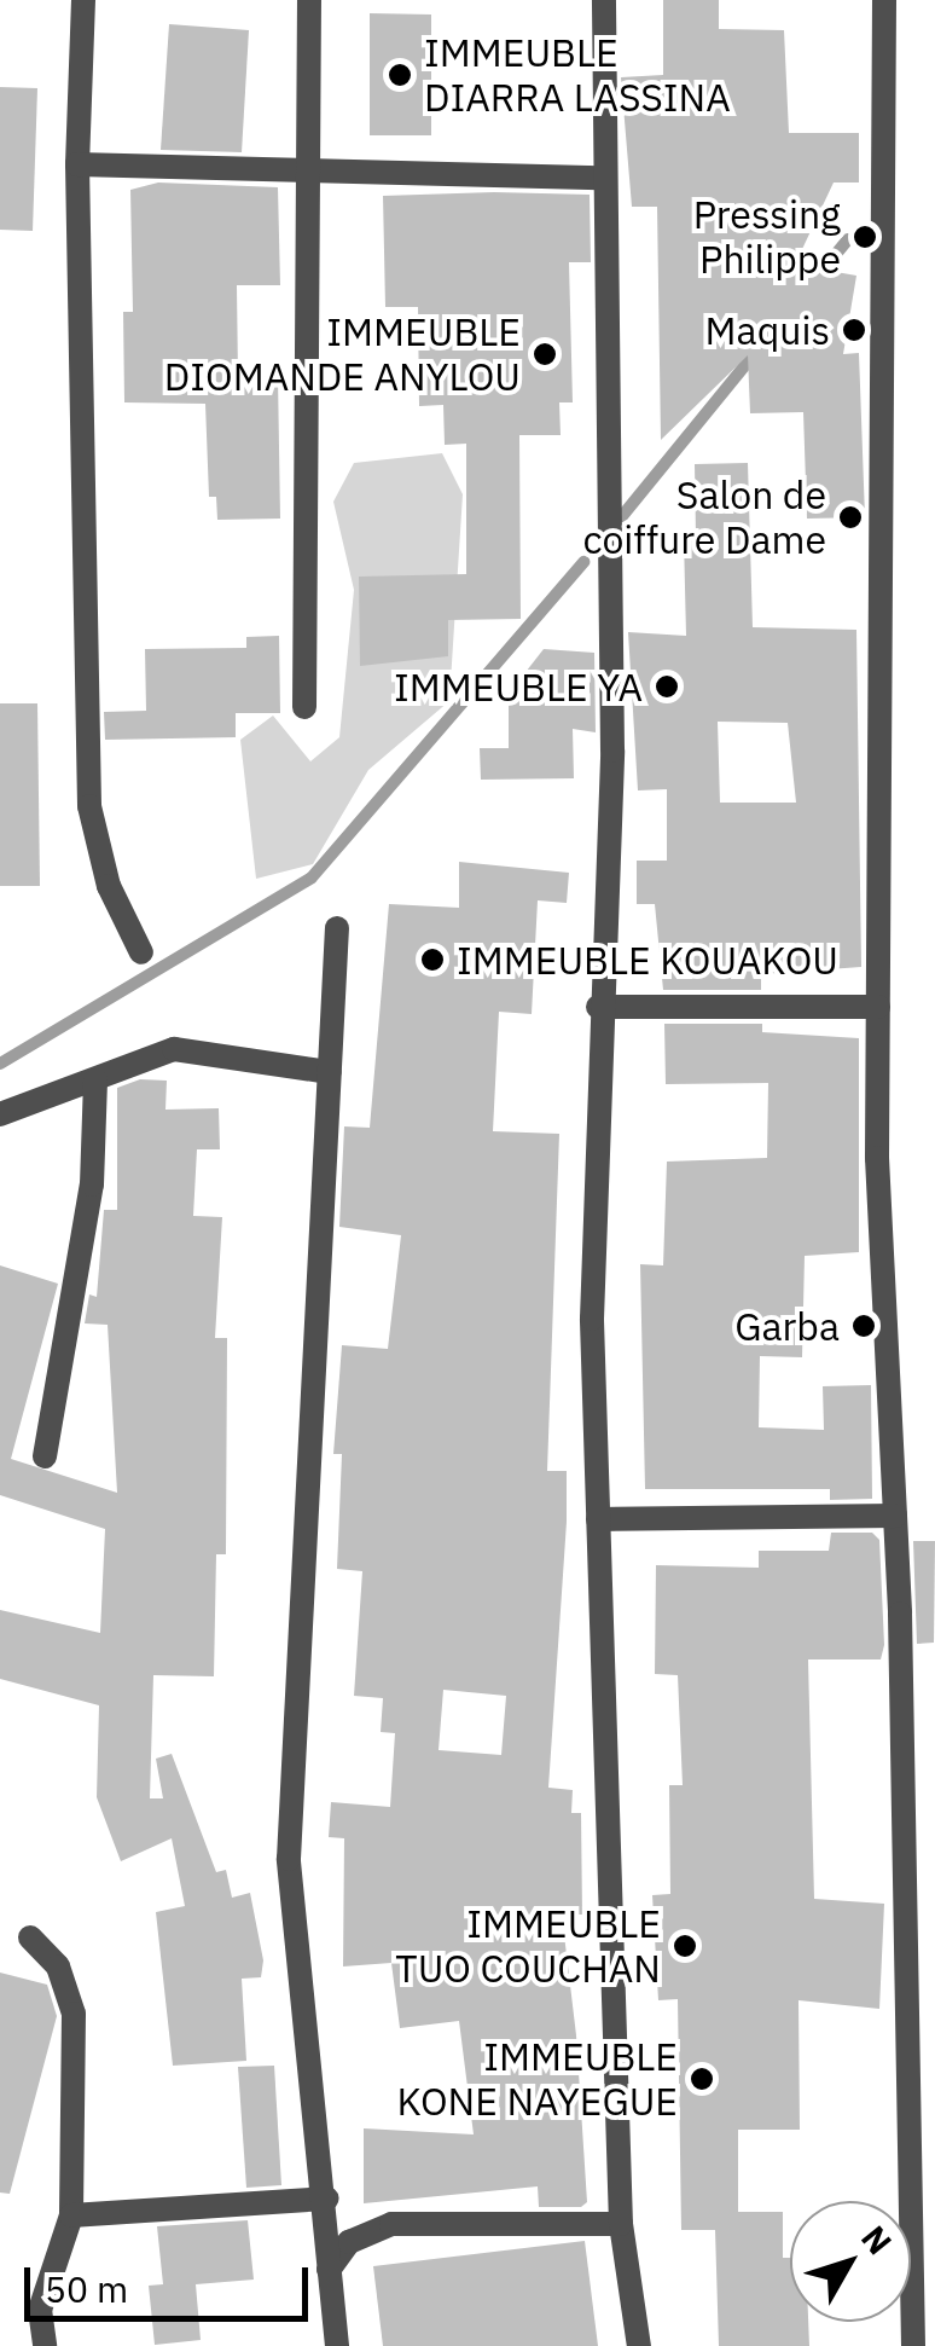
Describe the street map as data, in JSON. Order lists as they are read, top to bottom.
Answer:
{
  "places": [
    "IMMEUBLE DIARRA LASSINA",
    "Pressing Philippe",
    "Maquis",
    "IMMEUBLE DIOMANDE ANYLOU",
    "Salon de coiffure Dame",
    "IMMEUBLE YA",
    "IMMEUBLE KOUAKOU",
    "Garba",
    "IMMEUBLE TUO COUCHAN",
    "IMMEUBLE KONE NAYEGUE"
  ],
  "scale_bar": "50 m",
  "north": "top right"
}
